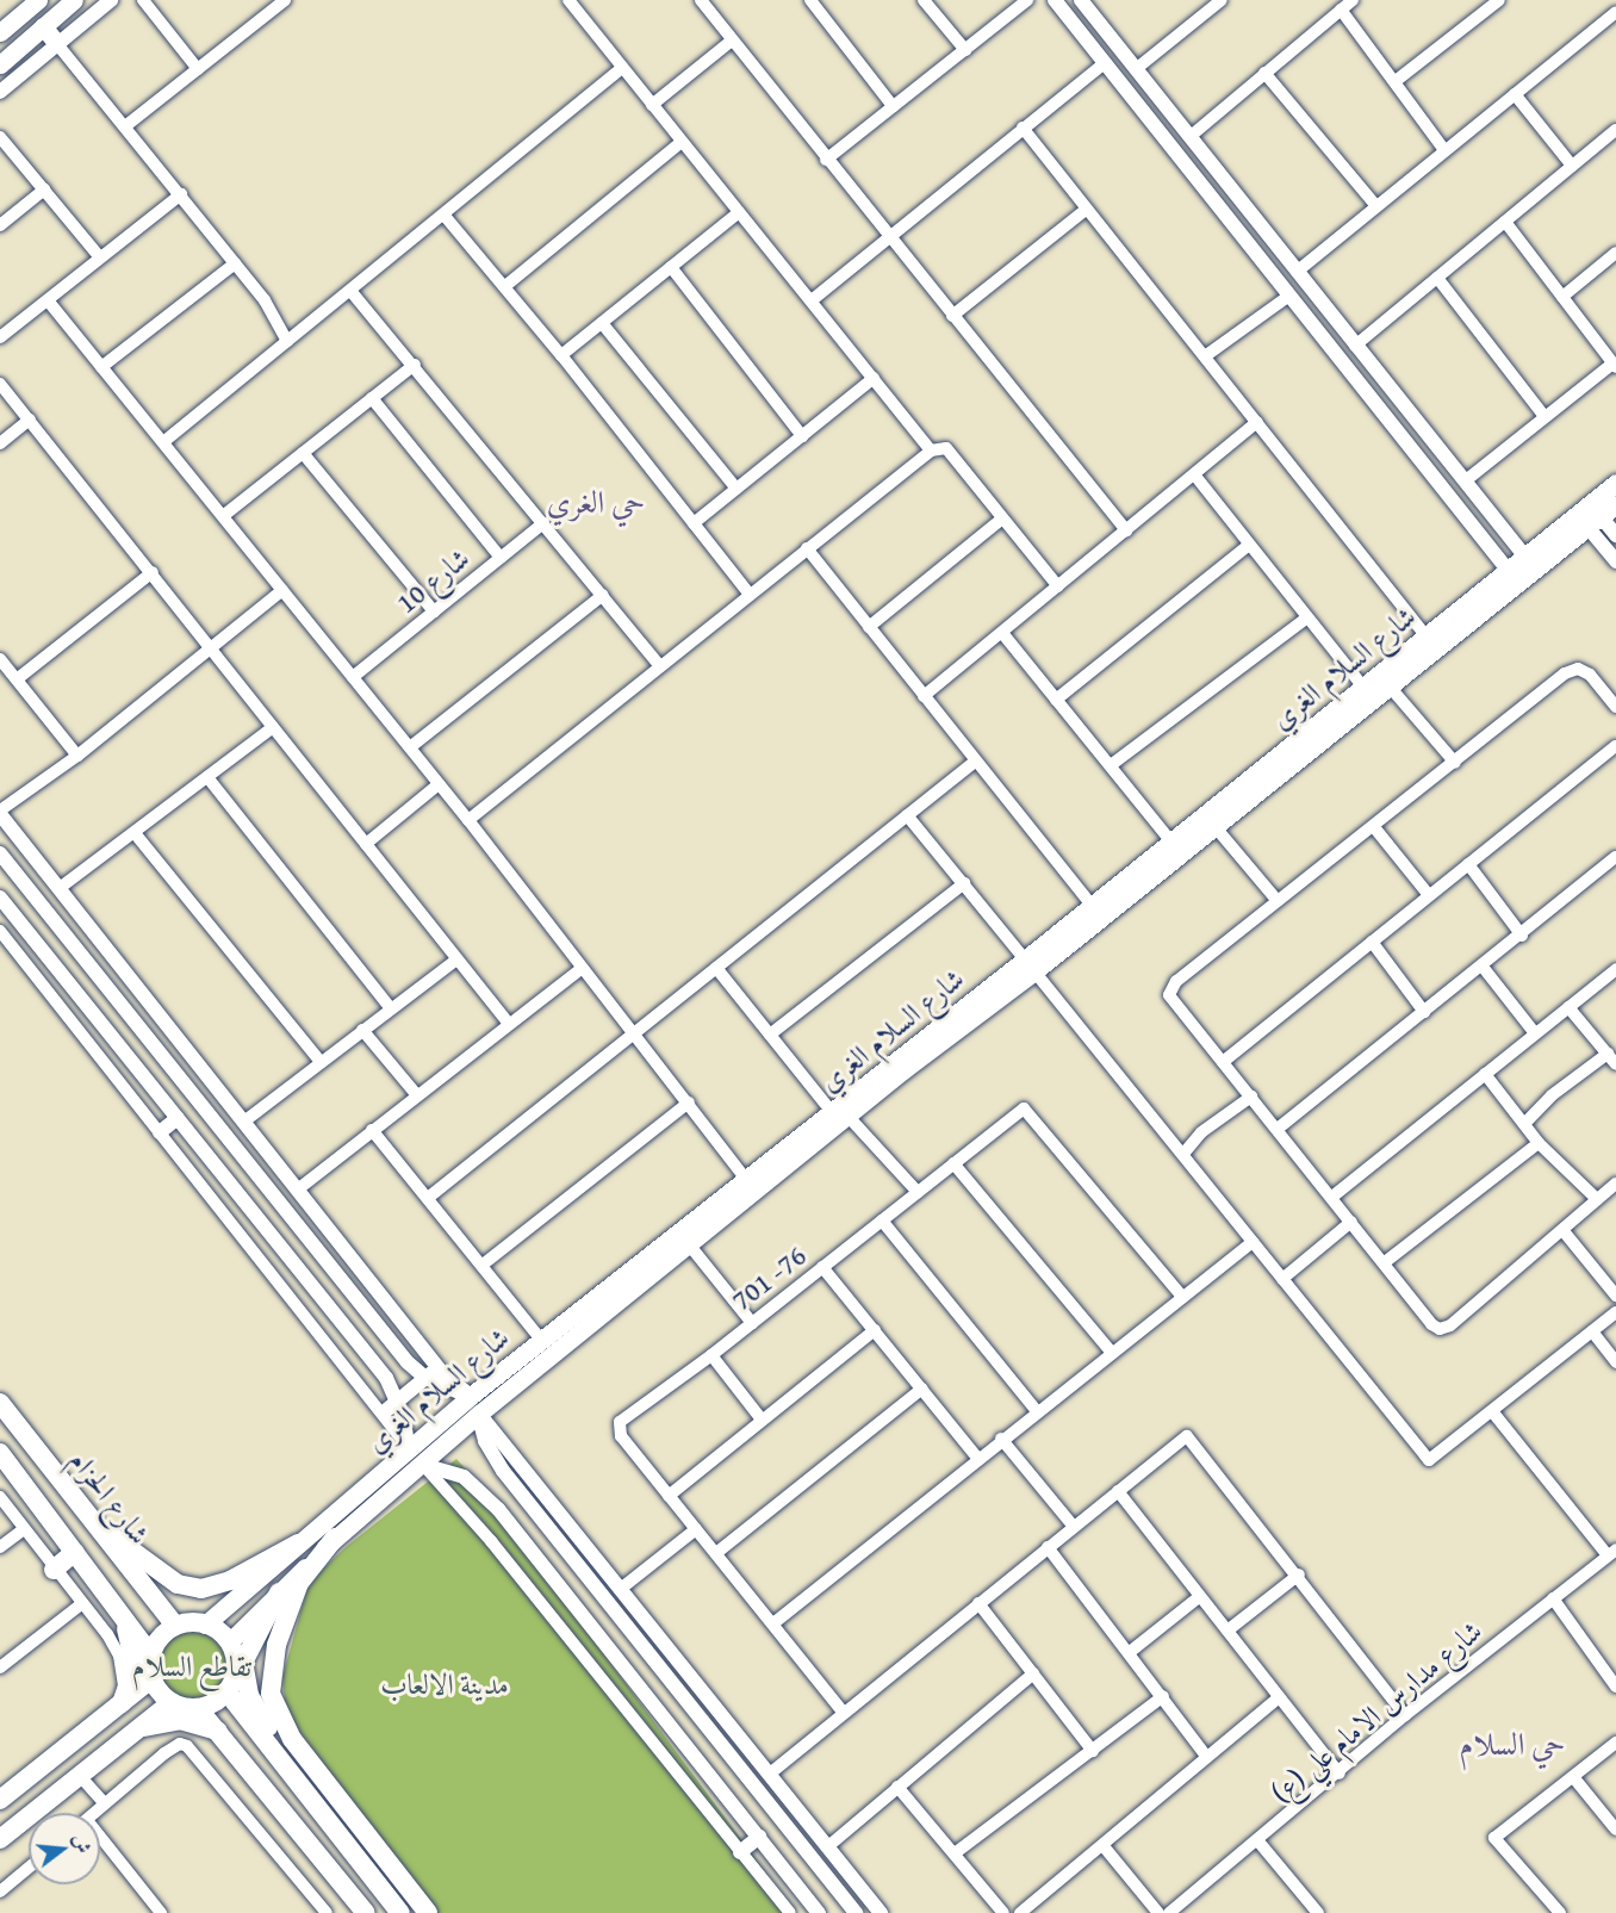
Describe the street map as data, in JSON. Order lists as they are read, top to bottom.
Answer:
{
  "streets": {
    "main road": ["شارع السلام الغري", "شارع الحزام"],
    "street": ["شارع 10", "701 -76", "شارع مدارس الامام علي (ع)"]
  },
  "crossings": [
    ["شارع السلام الغري", "شارع الحزام"]
  ],
  "districts": ["حي الغري", "حي السلام"],
  "parks": ["تقاطع السلام", "مدينة الالعاب"],
  "north": "right"
}
